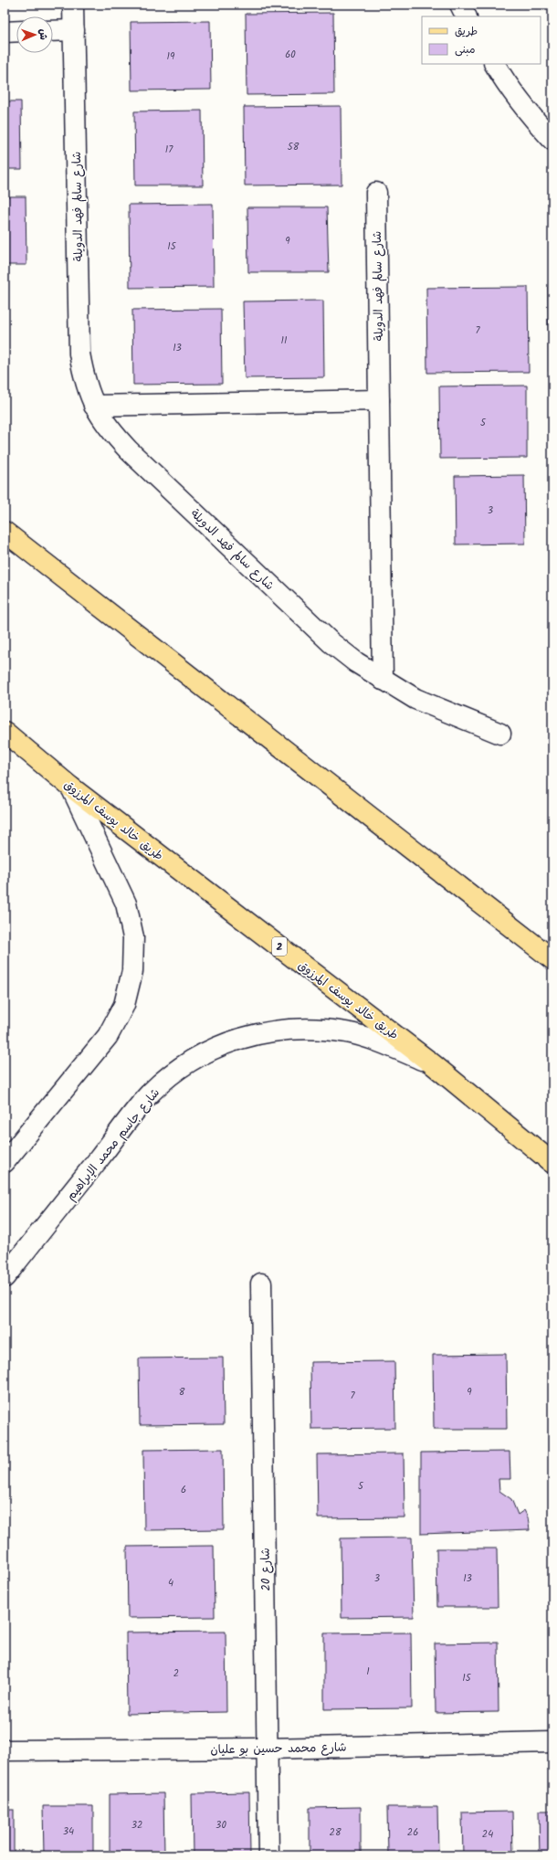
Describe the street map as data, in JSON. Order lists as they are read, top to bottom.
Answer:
{
  "streets": {
    "main road": ["طريق خالد يوسف المرزوق", "2"],
    "street": [
      "شارع سالم فهد الدويلة",
      "شارع جاسم محمد الإبراهيم",
      "شارع 20",
      "شارع محمد حسين بو عليان"
    ]
  },
  "crossings": [
    ["طريق خالد يوسف المرزوق", "شارع جاسم محمد الإبراهيم"],
    ["شارع 20", "شارع محمد حسين بو عليان"]
  ],
  "house_numbers": [
    "60",
    "19",
    "58",
    "17",
    "9",
    "15",
    "7",
    "11",
    "13",
    "5",
    "3",
    "8",
    "9",
    "7",
    "5",
    "6",
    "3",
    "13",
    "4",
    "1",
    "2",
    "15",
    "32",
    "30",
    "34",
    "28",
    "26",
    "24"
  ],
  "legend": ["طريق", "مبنى"],
  "north": "right"
}
